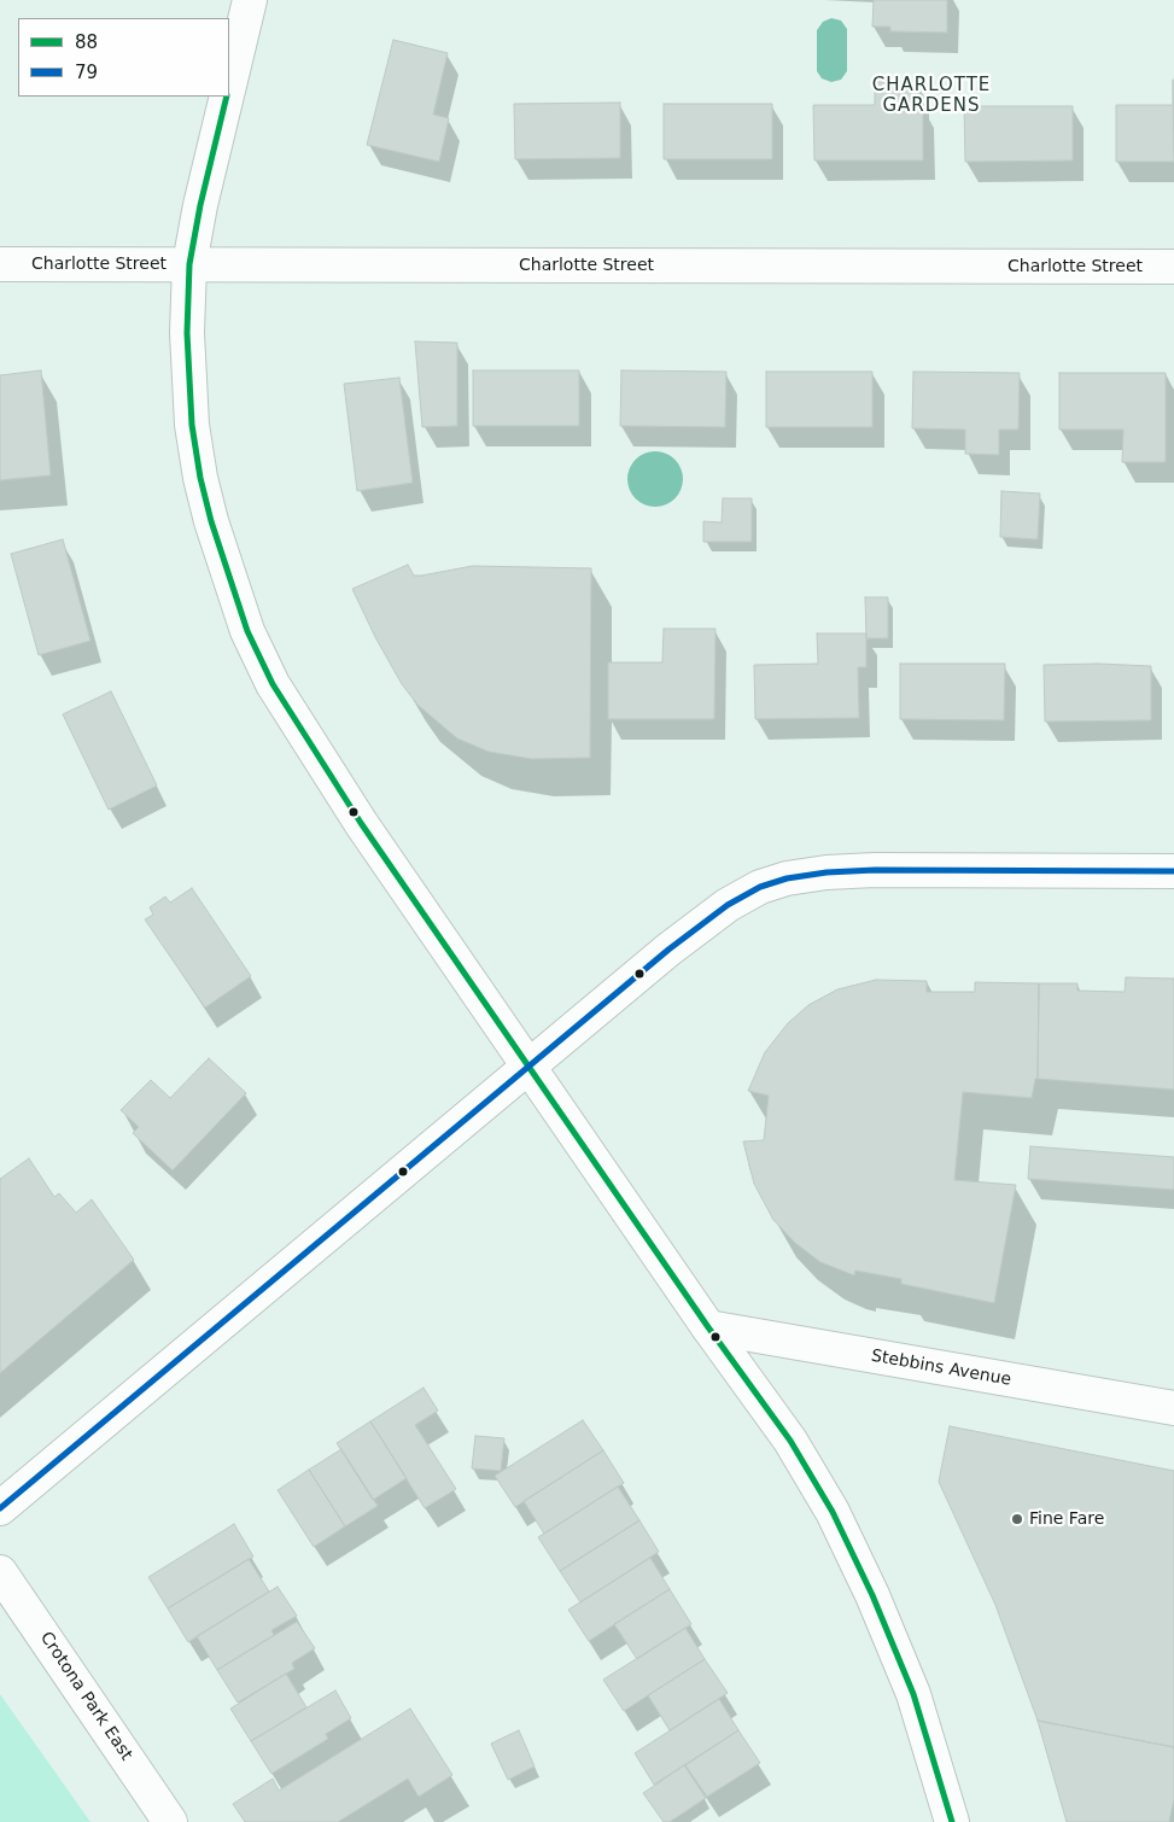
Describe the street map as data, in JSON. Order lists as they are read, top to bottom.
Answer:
{
  "streets": {
    "street": ["Charlotte Street", "Stebbins Avenue", "Crotona Park East"]
  },
  "districts": ["CHARLOTTE GARDENS"],
  "places": ["Fine Fare"],
  "lines": ["transit line 88", "transit line 79"],
  "legend": ["88", "79"]
}
